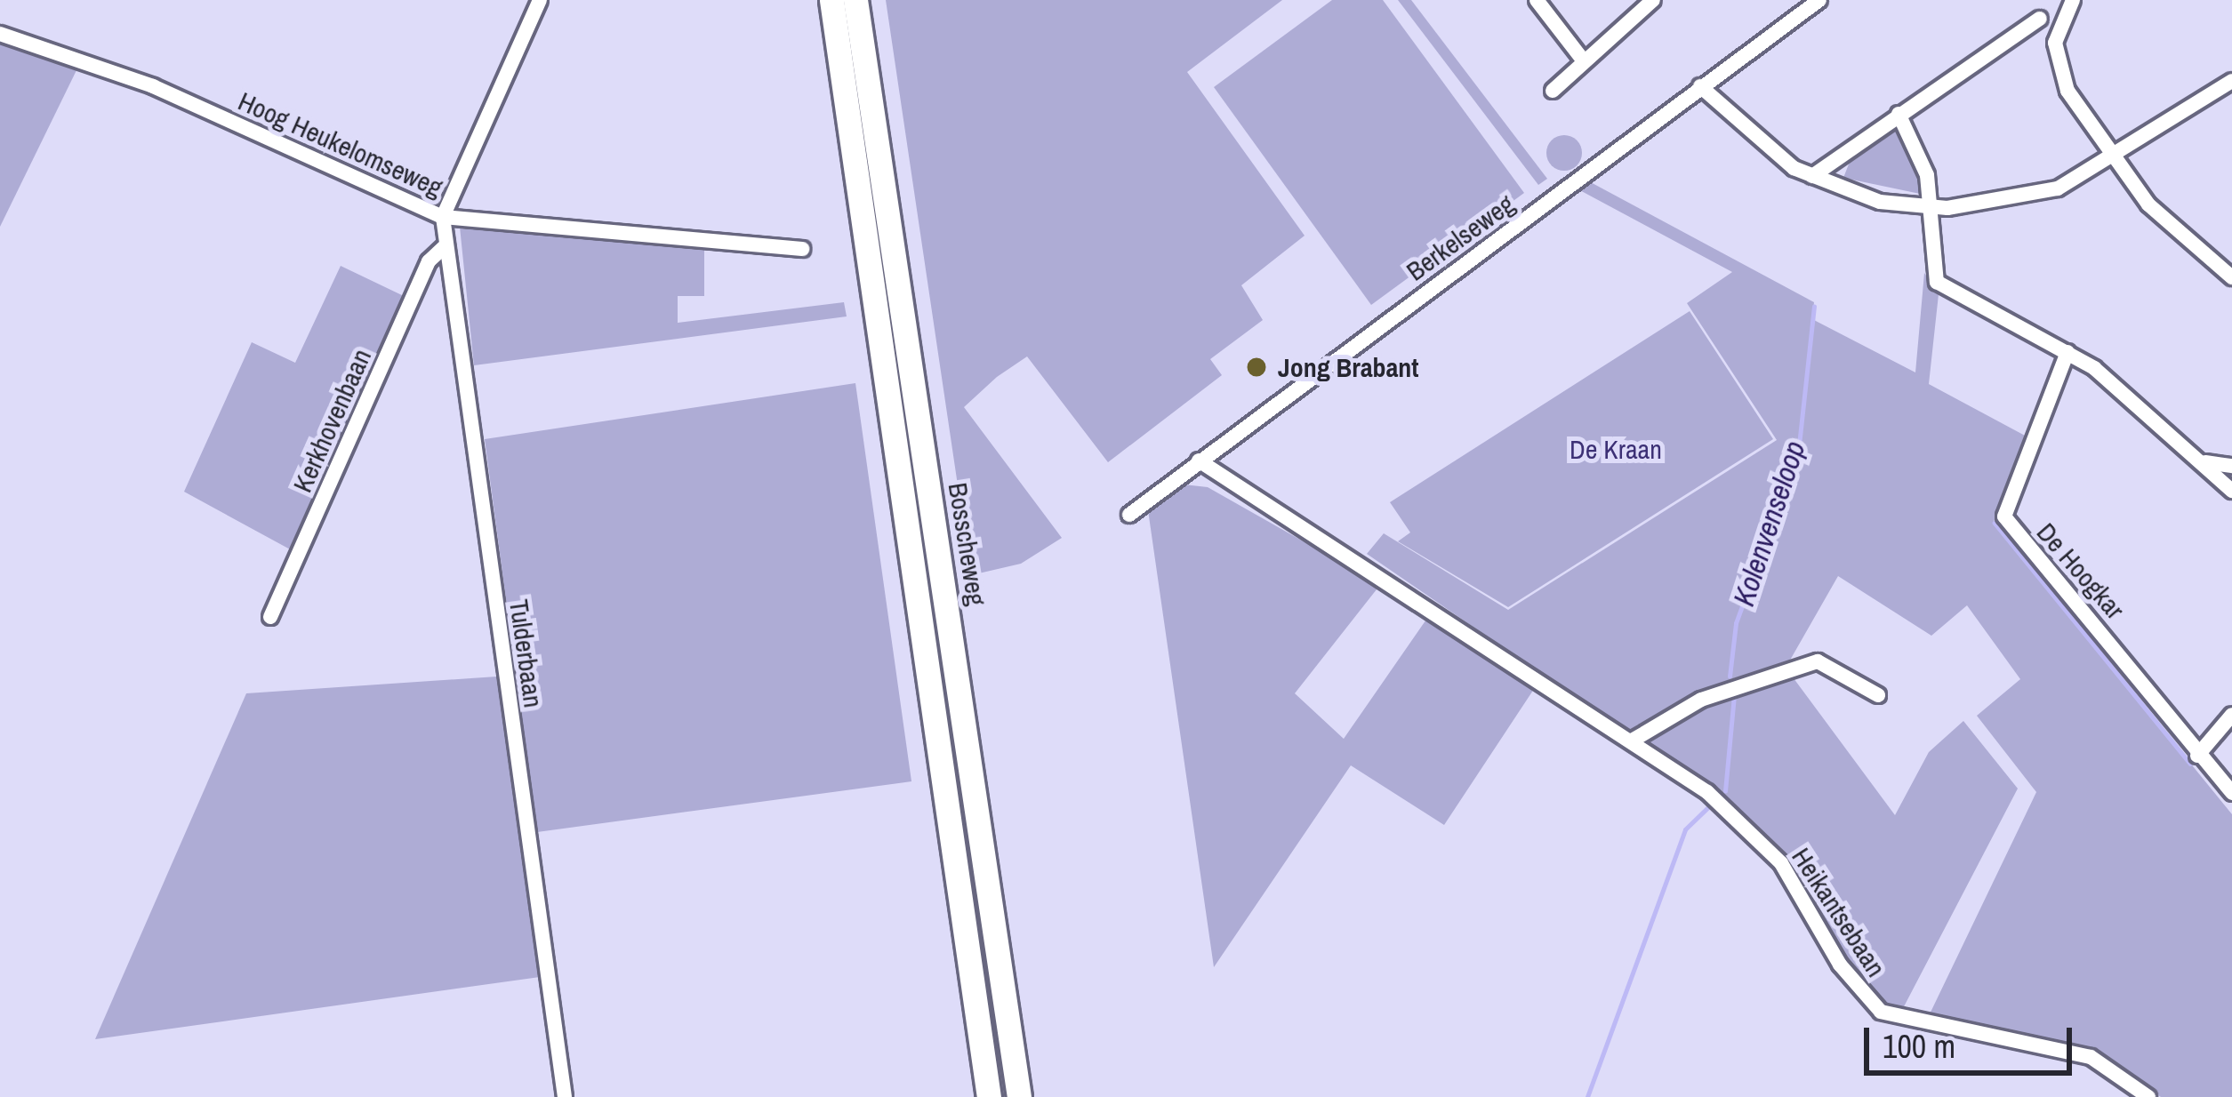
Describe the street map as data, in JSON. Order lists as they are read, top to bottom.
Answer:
{
  "streets": {
    "main road": ["Bosscheweg"],
    "street": [
      "Hoog Heukelomseweg",
      "Berkelseweg",
      "Kerkhovenbaan",
      "De Hoogkar",
      "Tulderbaan",
      "Heikantsebaan"
    ]
  },
  "crossings": [
    ["Hoog Heukelomseweg", "Tulderbaan"],
    ["Berkelseweg", "Heikantsebaan"],
    ["Kerkhovenbaan", "Tulderbaan"]
  ],
  "water": ["Kolenvenseloop"],
  "parks": ["De Kraan"],
  "places": ["Jong Brabant"],
  "scale_bar": "100 m"
}
